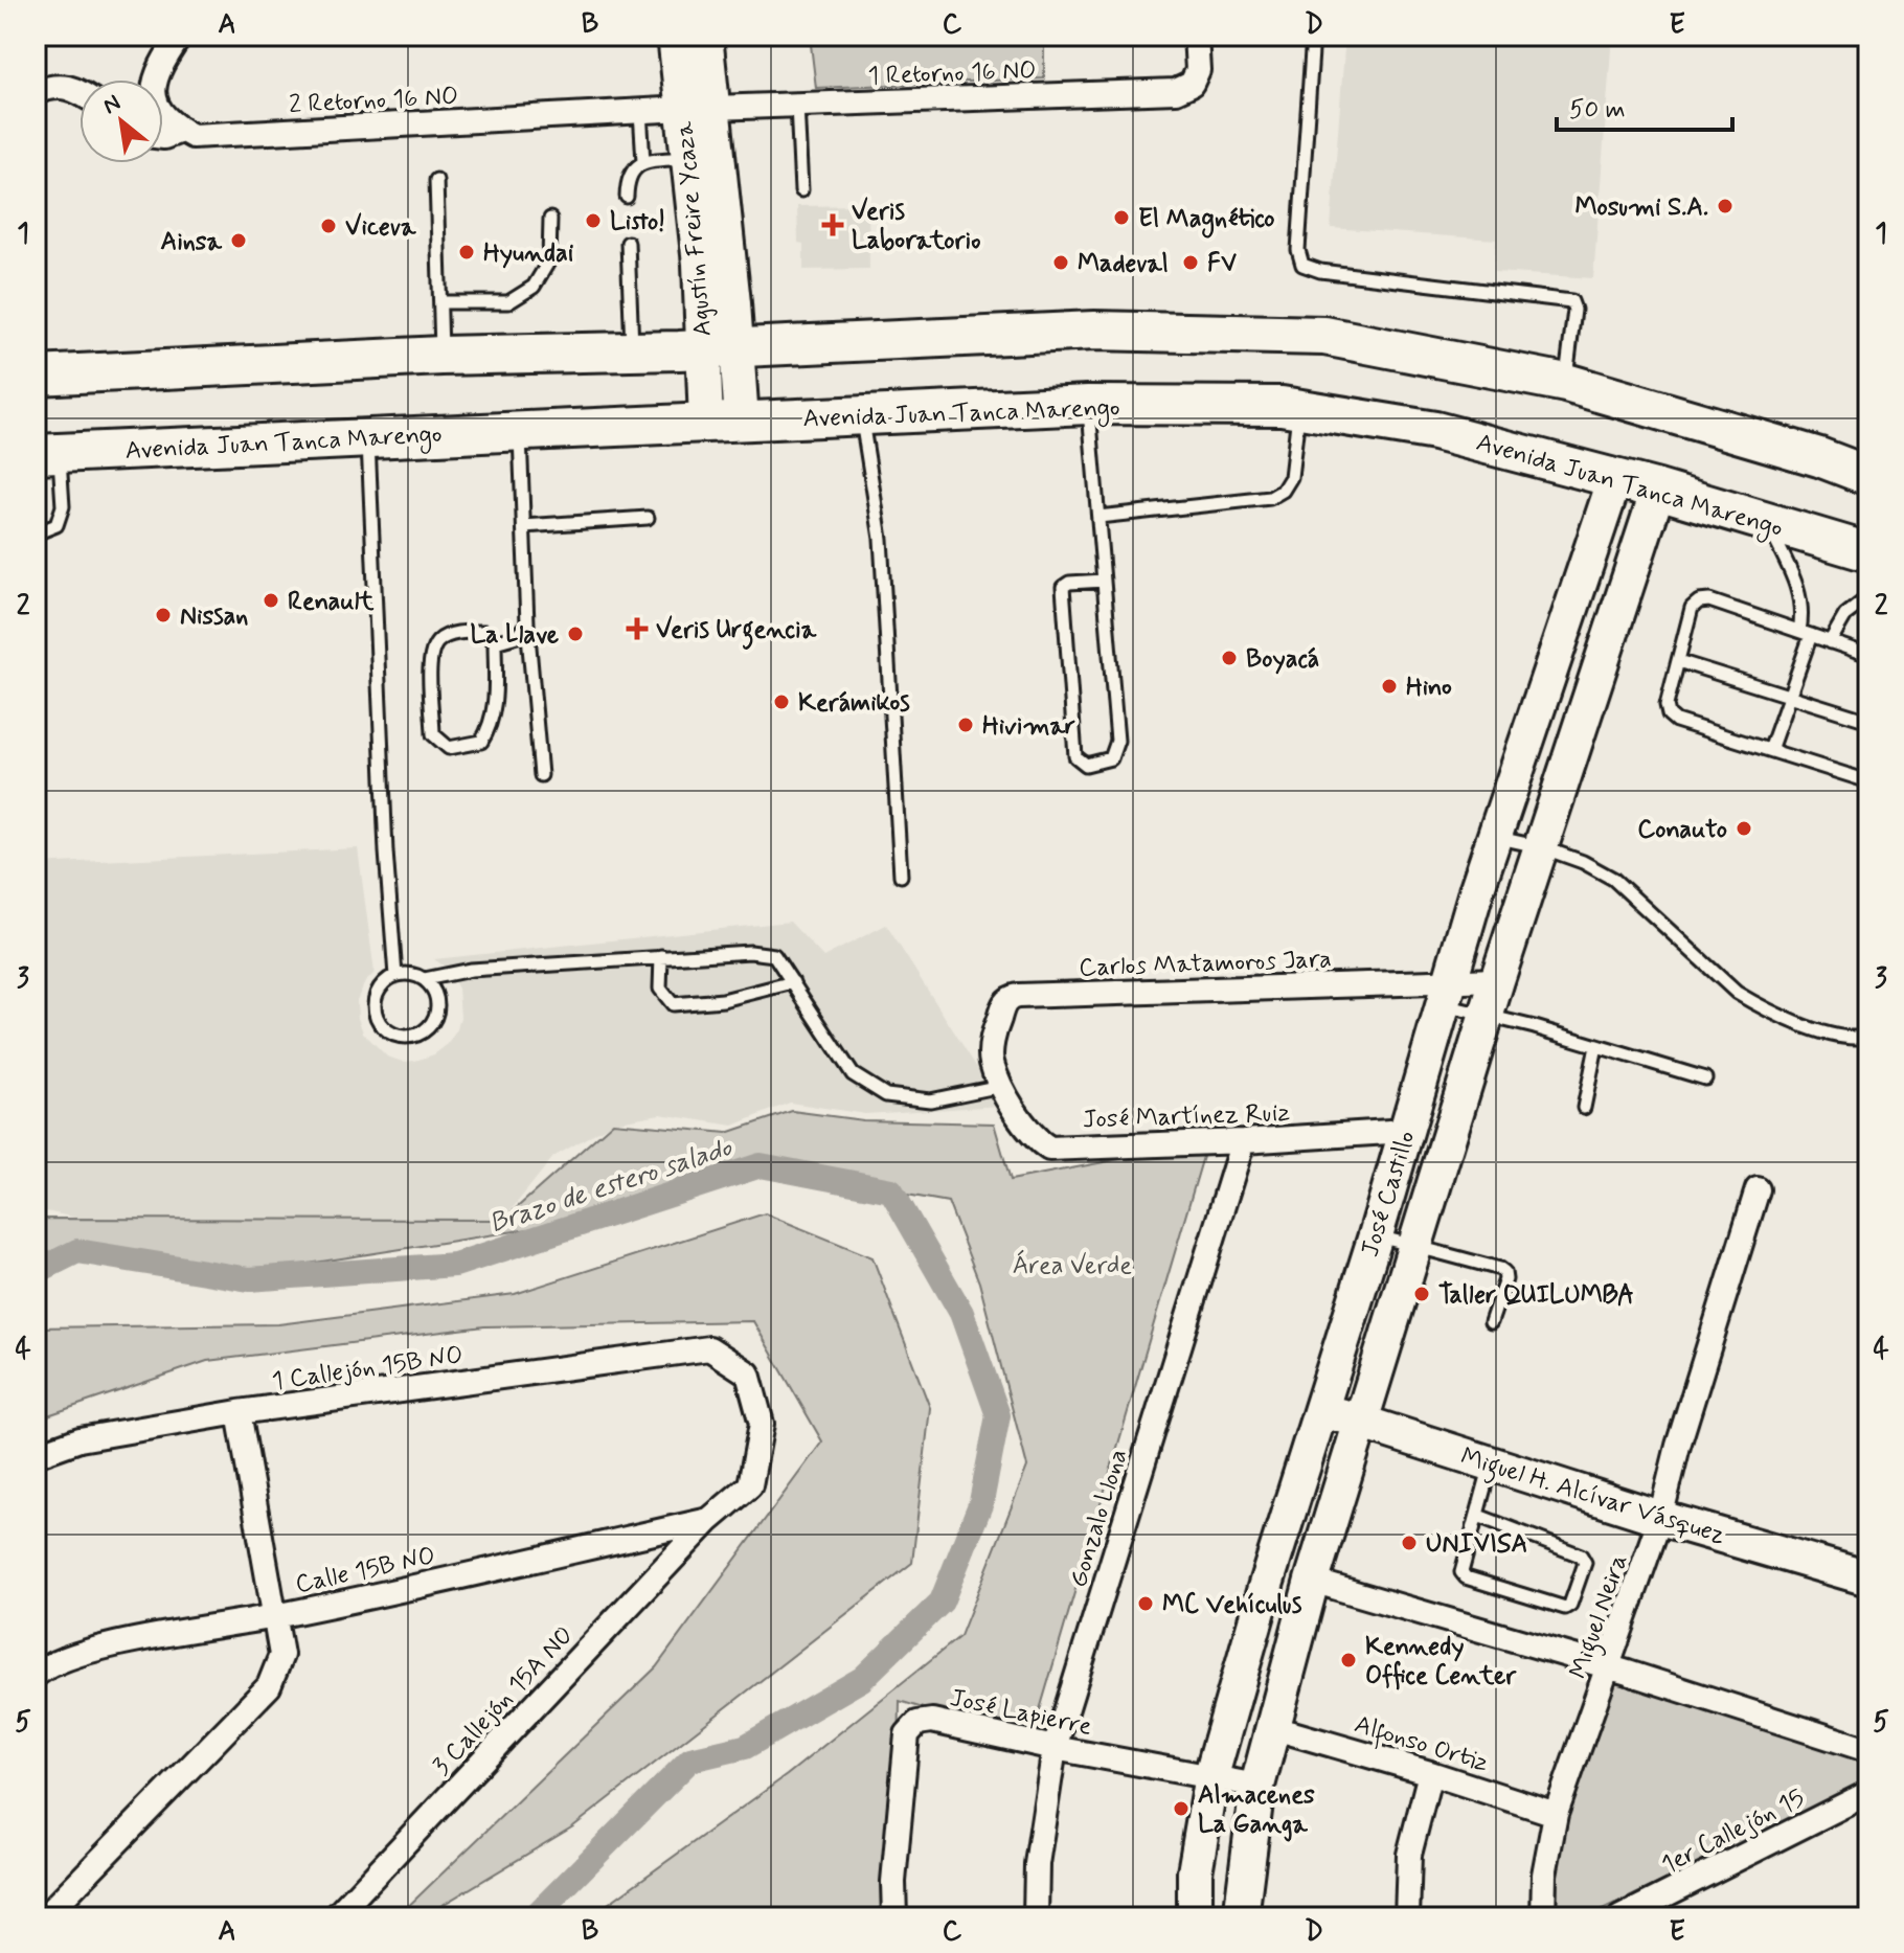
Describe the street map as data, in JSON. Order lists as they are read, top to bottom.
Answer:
{
  "streets": {
    "main road": ["Avenida Juan Tanca Marengo"],
    "street": [
      "1 Retorno 16 NO",
      "2 Retorno 16 NO",
      "Agustín Freire Ycaza",
      "Carlos Matamoros Jara",
      "José Martínez Ruiz",
      "José Castillo",
      "1 Callejón 15B NO",
      "Miguel H. Alcívar Vásquez",
      "Gonzalo Llona",
      "Calle 15B NO",
      "Miguel Neira",
      "3 Callejón 15A NO",
      "José Lapierre",
      "Alfonso Ortiz",
      "1er Callejón 15"
    ]
  },
  "crossings": [
    ["1 Retorno 16 NO", "2 Retorno 16 NO"],
    ["1 Retorno 16 NO", "Agustín Freire Ycaza"],
    ["2 Retorno 16 NO", "Agustín Freire Ycaza"],
    ["Agustín Freire Ycaza", "Avenida Juan Tanca Marengo"],
    ["Avenida Juan Tanca Marengo", "José Castillo"],
    ["Carlos Matamoros Jara", "José Martínez Ruiz"],
    ["Carlos Matamoros Jara", "José Castillo"],
    ["José Martínez Ruiz", "José Castillo"],
    ["José Martínez Ruiz", "Gonzalo Llona"],
    ["José Castillo", "Miguel H. Alcívar Vásquez"],
    ["José Castillo", "José Lapierre"],
    ["José Castillo", "Alfonso Ortiz"],
    ["1 Callejón 15B NO", "3 Callejón 15A NO"],
    ["Miguel H. Alcívar Vásquez", "Miguel Neira"],
    ["Gonzalo Llona", "José Lapierre"],
    ["Calle 15B NO", "3 Callejón 15A NO"],
    ["Miguel Neira", "Alfonso Ortiz"]
  ],
  "water": ["Brazo de estero salado"],
  "parks": ["Área Verde"],
  "places": {
    "other": [
      "Mosumi S.A.",
      "El Magnético",
      "Listo!",
      "Viceva",
      "Ainsa",
      "Hyundai",
      "Madeval",
      "FV",
      "Renault",
      "Nissan",
      "La Llave",
      "Boyacá",
      "Hino",
      "Kerámikos",
      "Hivimar",
      "Conauto",
      "Taller QUILUMBA",
      "UNIVISA",
      "MC Vehículus",
      "Kennedy Office Center",
      "Almacenes La Ganga"
    ],
    "health": ["Veris Laboratorio", "Veris Urgencia"]
  },
  "scale_bar": "50 m",
  "north": "top left",
  "grid": {
    "columns": [
      "A",
      "B",
      "C",
      "D",
      "E"
    ],
    "rows": [
      "1",
      "2",
      "3",
      "4",
      "5"
    ]
  }
}
